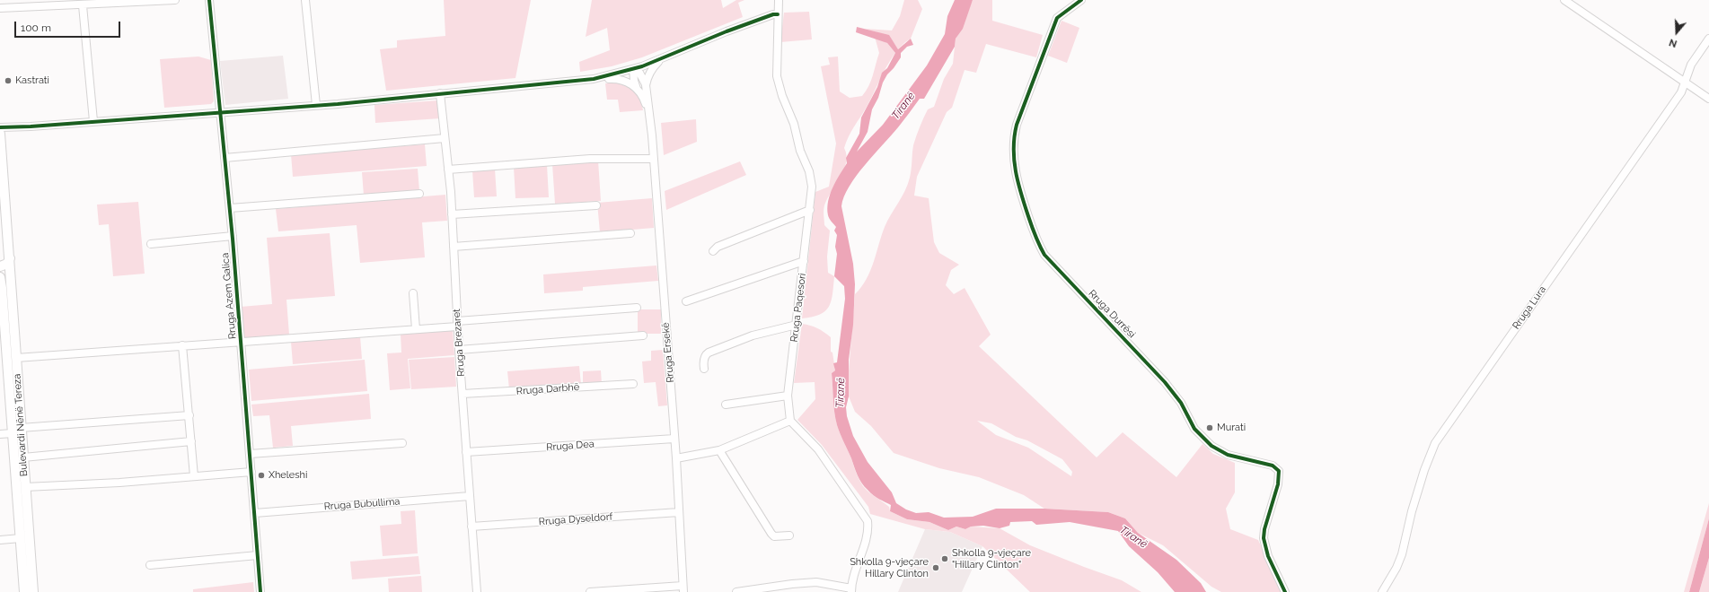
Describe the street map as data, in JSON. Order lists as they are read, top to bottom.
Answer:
{
  "streets": {
    "main road": ["Bulevardi Nënë Tereza"],
    "street": [
      "Rruga Azem Galica",
      "Rruga Paqesori",
      "Rruga Lura",
      "Rruga Durrësi",
      "Rruga Brezaret",
      "Rruga Ersekë",
      "Rruga Darbhë",
      "Rruga Dea",
      "Rruga Bubullima",
      "Rruga Dyseldorf"
    ]
  },
  "crossings": [
    ["Rruga Azem Galica", "Rruga Bubullima"],
    ["Rruga Brezaret", "Rruga Darbhë"],
    ["Rruga Brezaret", "Rruga Dea"],
    ["Rruga Brezaret", "Rruga Bubullima"],
    ["Rruga Brezaret", "Rruga Dyseldorf"],
    ["Rruga Ersekë", "Rruga Dea"],
    ["Rruga Ersekë", "Rruga Dyseldorf"]
  ],
  "water": ["Tiranë"],
  "places": [
    "Kastrati",
    "Murati",
    "Xheleshi",
    "Shkolla 9-vjeçare \"Hillary Clinton\"",
    "Shkolla 9-vjeçare Hillary Clinton"
  ],
  "scale_bar": "100 m",
  "north": "bottom"
}
